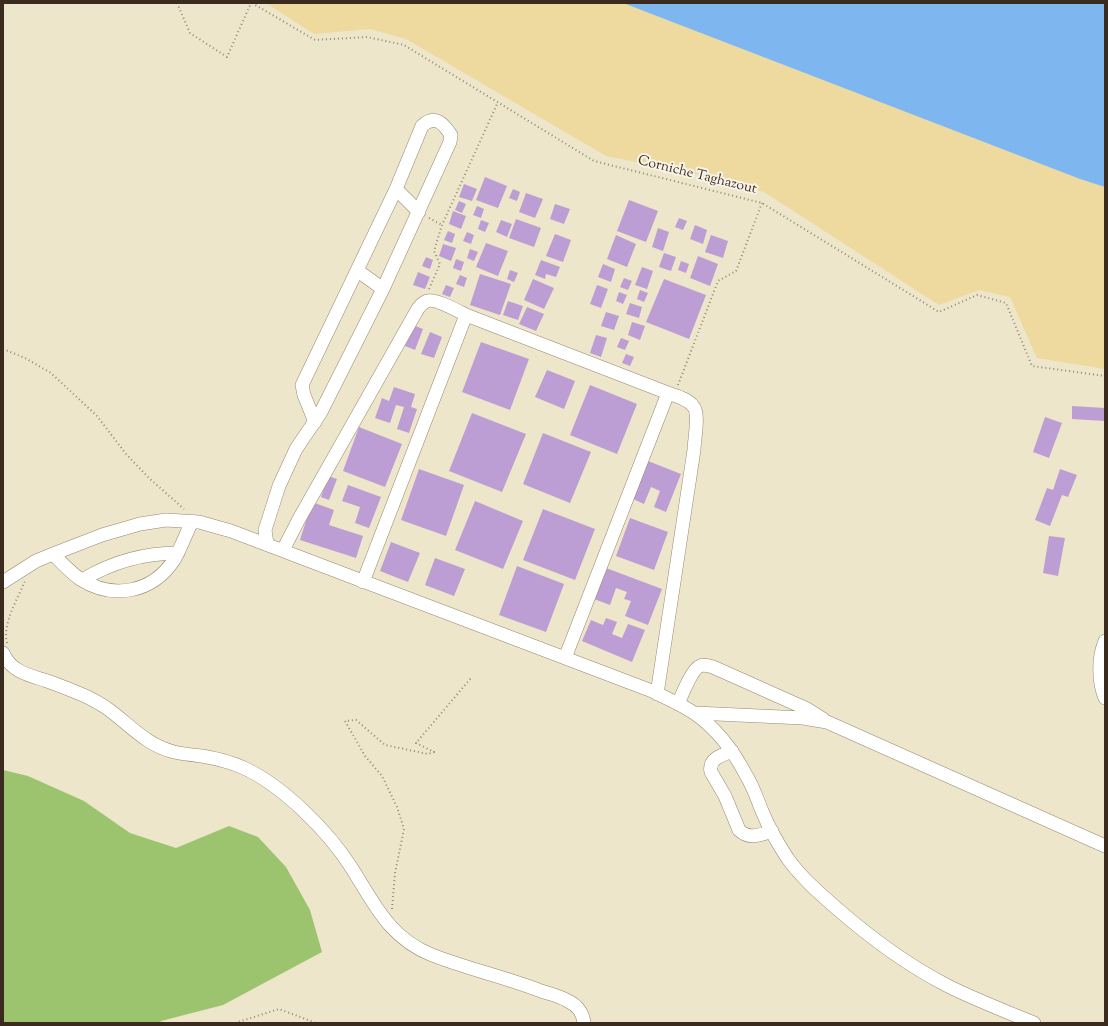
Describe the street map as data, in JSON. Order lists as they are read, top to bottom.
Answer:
{
  "streets": {
    "path": ["Corniche Taghazout"]
  }
}
